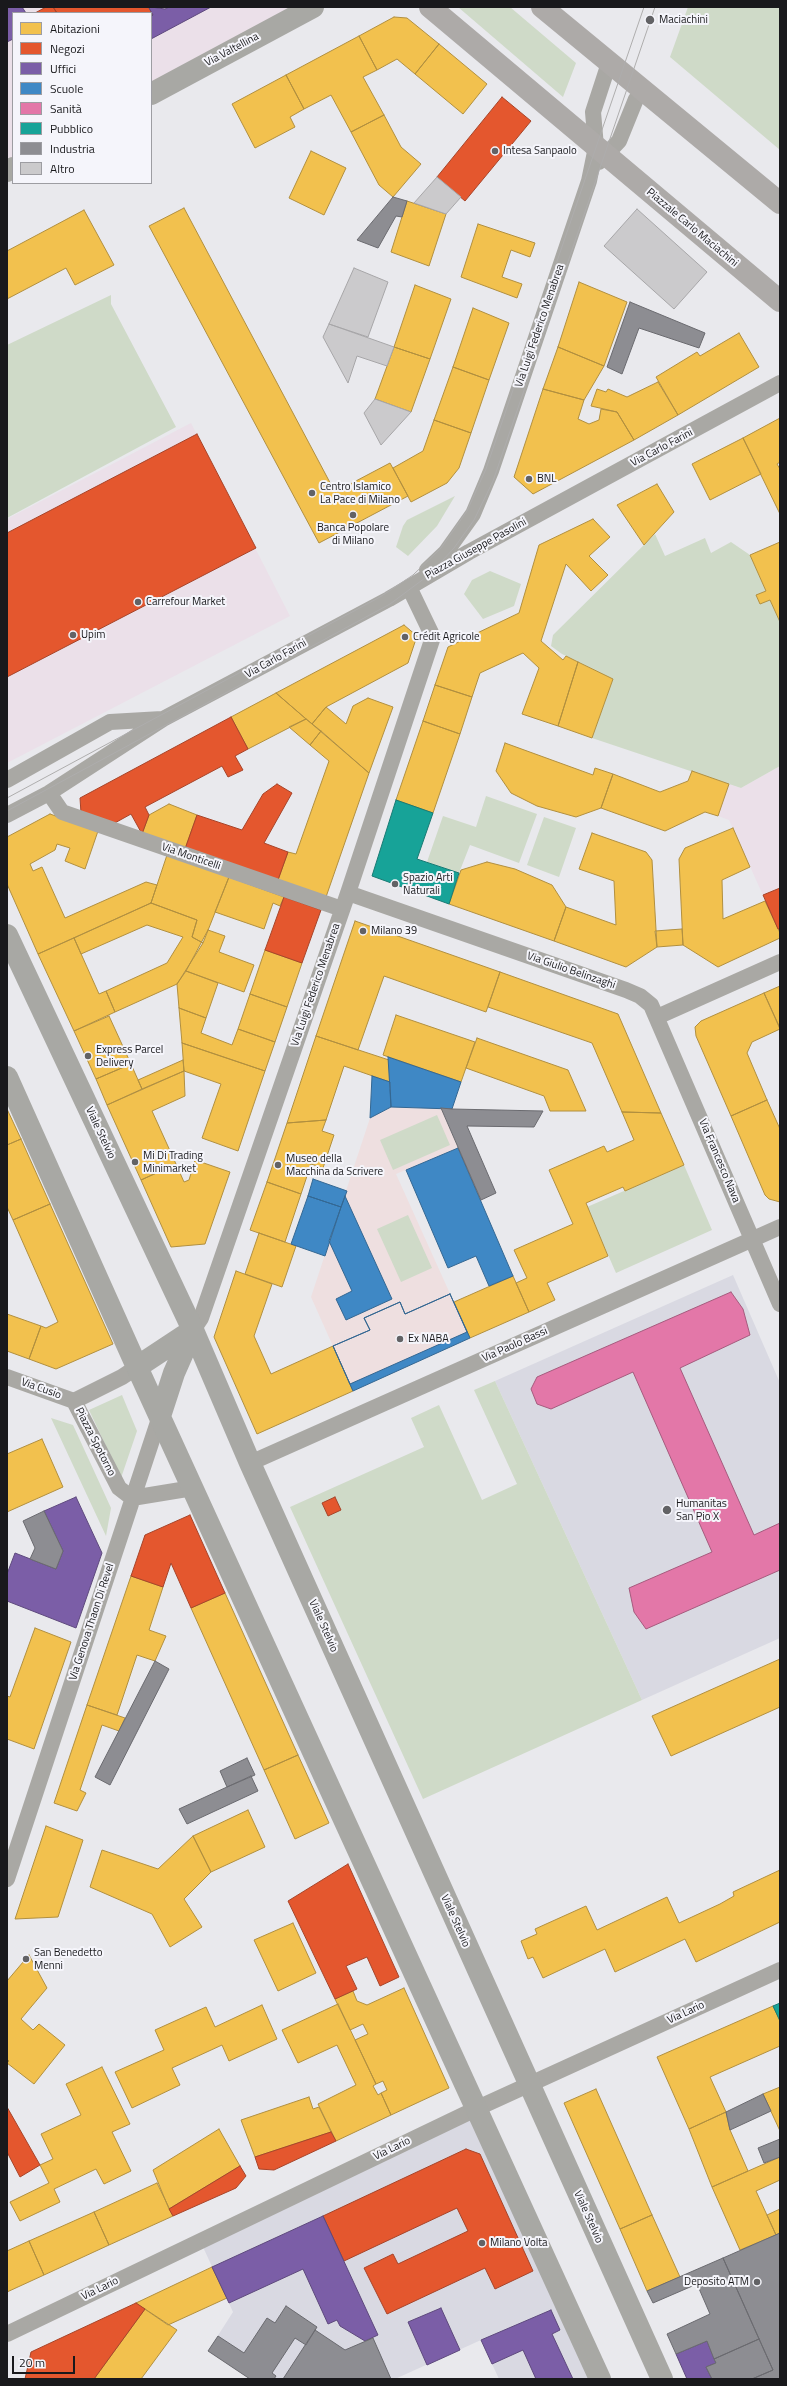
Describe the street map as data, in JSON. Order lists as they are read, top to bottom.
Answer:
{
  "streets": {
    "main road": [
      "Via Valtellina",
      "Piazzale Carlo Maciachini",
      "Viale Stelvio",
      "Piazza Spotorno"
    ],
    "street": [
      "Via Luigi Federico Menabrea",
      "Via Carlo Farini",
      "Piazza Giuseppe Pasolini",
      "Via Monticelli",
      "Via Giulio Belinzaghi",
      "Via Francesco Nava",
      "Via Paolo Bassi",
      "Via Cusio",
      "Via Genova Thaon Di Revel",
      "Via Lario"
    ]
  },
  "crossings": [
    ["Piazzale Carlo Maciachini", "Via Luigi Federico Menabrea"],
    ["Via Luigi Federico Menabrea", "Piazza Giuseppe Pasolini"],
    ["Via Luigi Federico Menabrea", "Via Monticelli"],
    ["Via Luigi Federico Menabrea", "Via Giulio Belinzaghi"],
    ["Via Luigi Federico Menabrea", "Viale Stelvio"],
    ["Via Luigi Federico Menabrea", "Piazza Spotorno"],
    ["Via Carlo Farini", "Piazza Giuseppe Pasolini"],
    ["Via Carlo Farini", "Via Monticelli"],
    ["Via Giulio Belinzaghi", "Via Francesco Nava"],
    ["Viale Stelvio", "Via Paolo Bassi"],
    ["Viale Stelvio", "Piazza Spotorno"],
    ["Viale Stelvio", "Via Lario"],
    ["Via Francesco Nava", "Via Paolo Bassi"],
    ["Via Cusio", "Piazza Spotorno"],
    ["Piazza Spotorno", "Via Genova Thaon Di Revel"]
  ],
  "places": [
    "Maciachini",
    "Intesa Sanpaolo",
    "BNL",
    "Centro Islamico La Pace di Milano",
    "Banca Popolare di Milano",
    "Carrefour Market",
    "Upim",
    "Crédit Agricole",
    "Spazio Arti Naturali",
    "Milano 39",
    "Express Parcel Delivery",
    "Mi Di Trading Minimarket",
    "Museo della Macchina da Scrivere",
    "Ex NABA",
    "Humanitas San Pio X",
    "San Benedetto Menni",
    "Milano Volta",
    "Deposito ATM"
  ],
  "legend": [
    "Abitazioni",
    "Negozi",
    "Uffici",
    "Scuole",
    "Sanità",
    "Pubblico",
    "Industria",
    "Altro"
  ],
  "scale_bar": "20 m"
}
